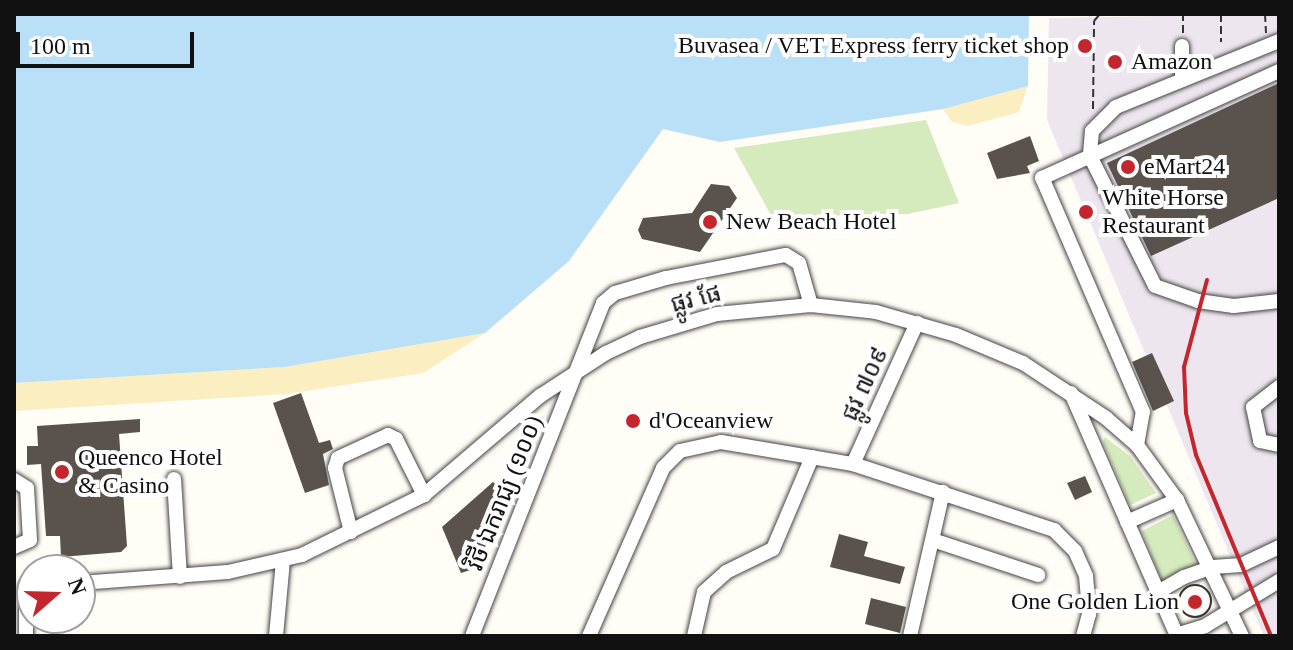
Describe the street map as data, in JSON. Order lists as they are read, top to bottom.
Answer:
{
  "streets": {
    "street": ["ផ្លូវ ផែ", "ផ្លូវ ៧០៩", "វិថី ឯករាជ្យ (១០០)"]
  },
  "crossings": [
    ["ផ្លូវ ផែ", "ផ្លូវ ៧០៩"],
    ["ផ្លូវ ផែ", "វិថី ឯករាជ្យ (១០០)"]
  ],
  "places": [
    "Buvasea / VET Express ferry ticket shop",
    "Amazon",
    "eMart24",
    "White Horse Restaurant",
    "New Beach Hotel",
    "d'Oceanview",
    "Queenco Hotel & Casino",
    "One Golden Lion"
  ],
  "scale_bar": "100 m",
  "north": "right"
}
